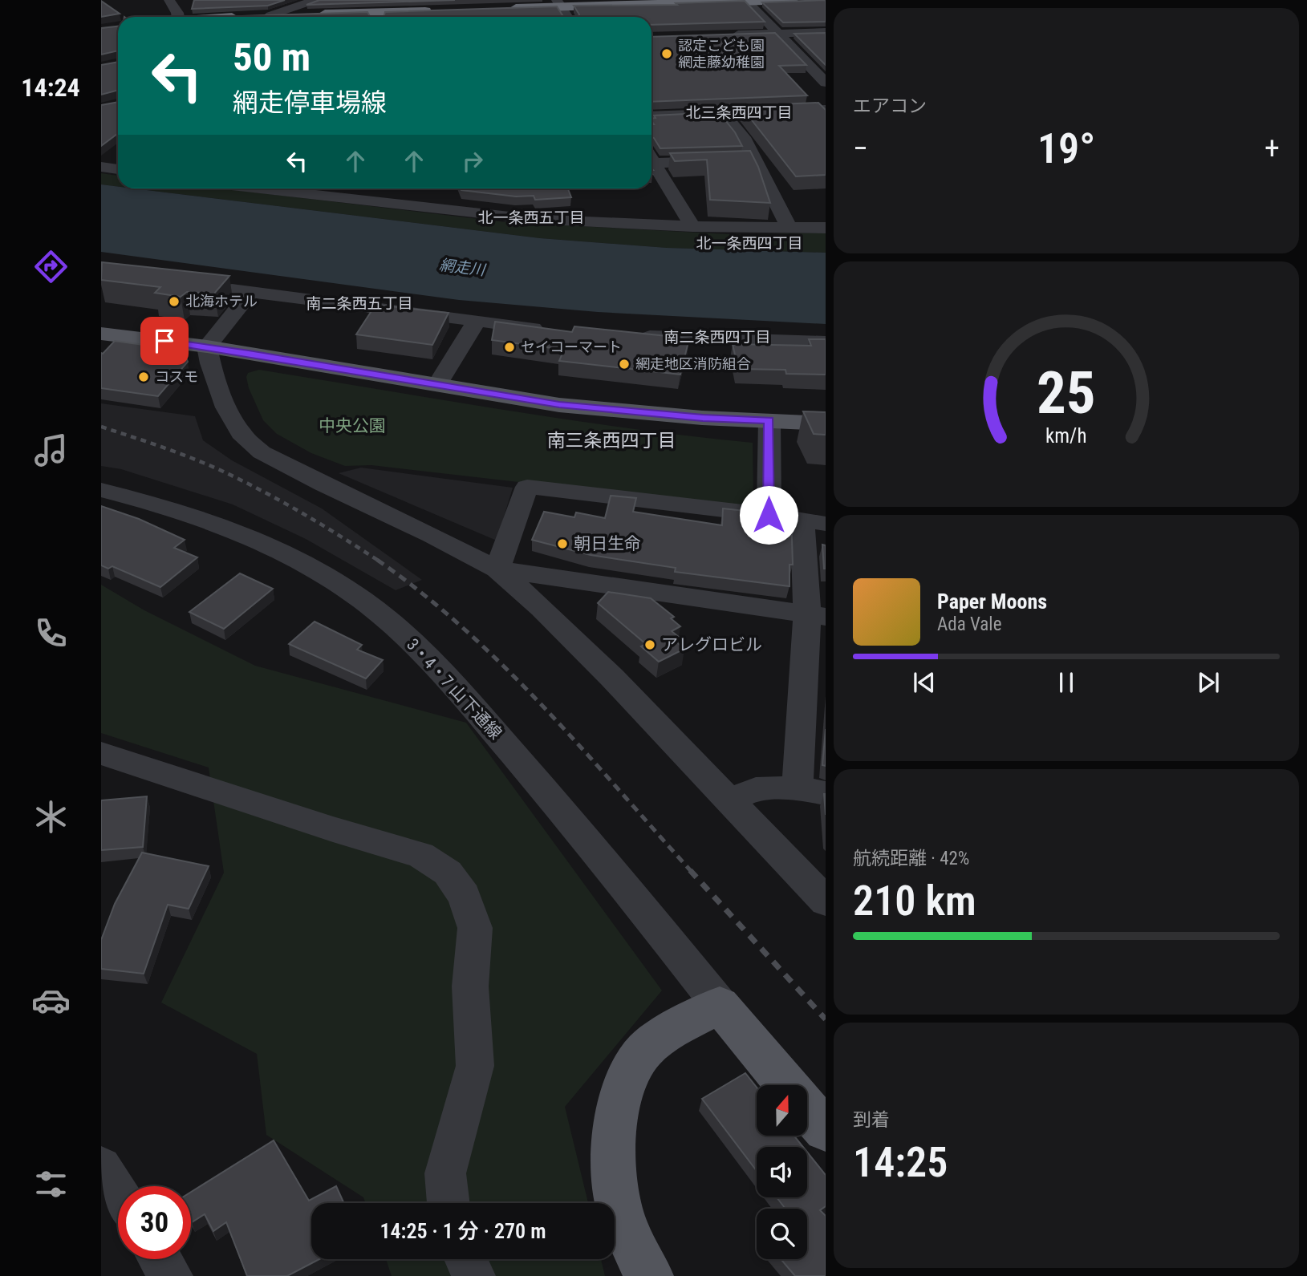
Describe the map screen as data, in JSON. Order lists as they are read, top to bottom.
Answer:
{
  "streets": {
    "street": ["3・4・7 山下通線"]
  },
  "districts": [
    "北三条西四丁目",
    "北一条西五丁目",
    "北一条西四丁目",
    "南二条西五丁目",
    "南二条西四丁目",
    "南三条西四丁目"
  ],
  "water": ["網走川"],
  "parks": ["中央公園"],
  "places": [
    "認定こども園 網走藤幼稚園",
    "北海ホテル",
    "セイコーマート",
    "網走地区消防組合",
    "コスモ",
    "朝日生命",
    "アレグロビル"
  ],
  "north": "top",
  "page": {
    "tabs": "14:24",
    "tile": [
      "エアコン",
      ["航続距離 · 42%", "210 km"],
      ["到着", "14:25"]
    ],
    "turn": ["50 m", "網走停車場線"],
    "heat": ["−", "19°", "+"],
    "song": ["Paper Moons", "Ada Vale"],
    "limit": "30",
    "trip": "14:25 · 1 分 · 270 m",
    "gauge": ["25", "km/h"]
  }
}
